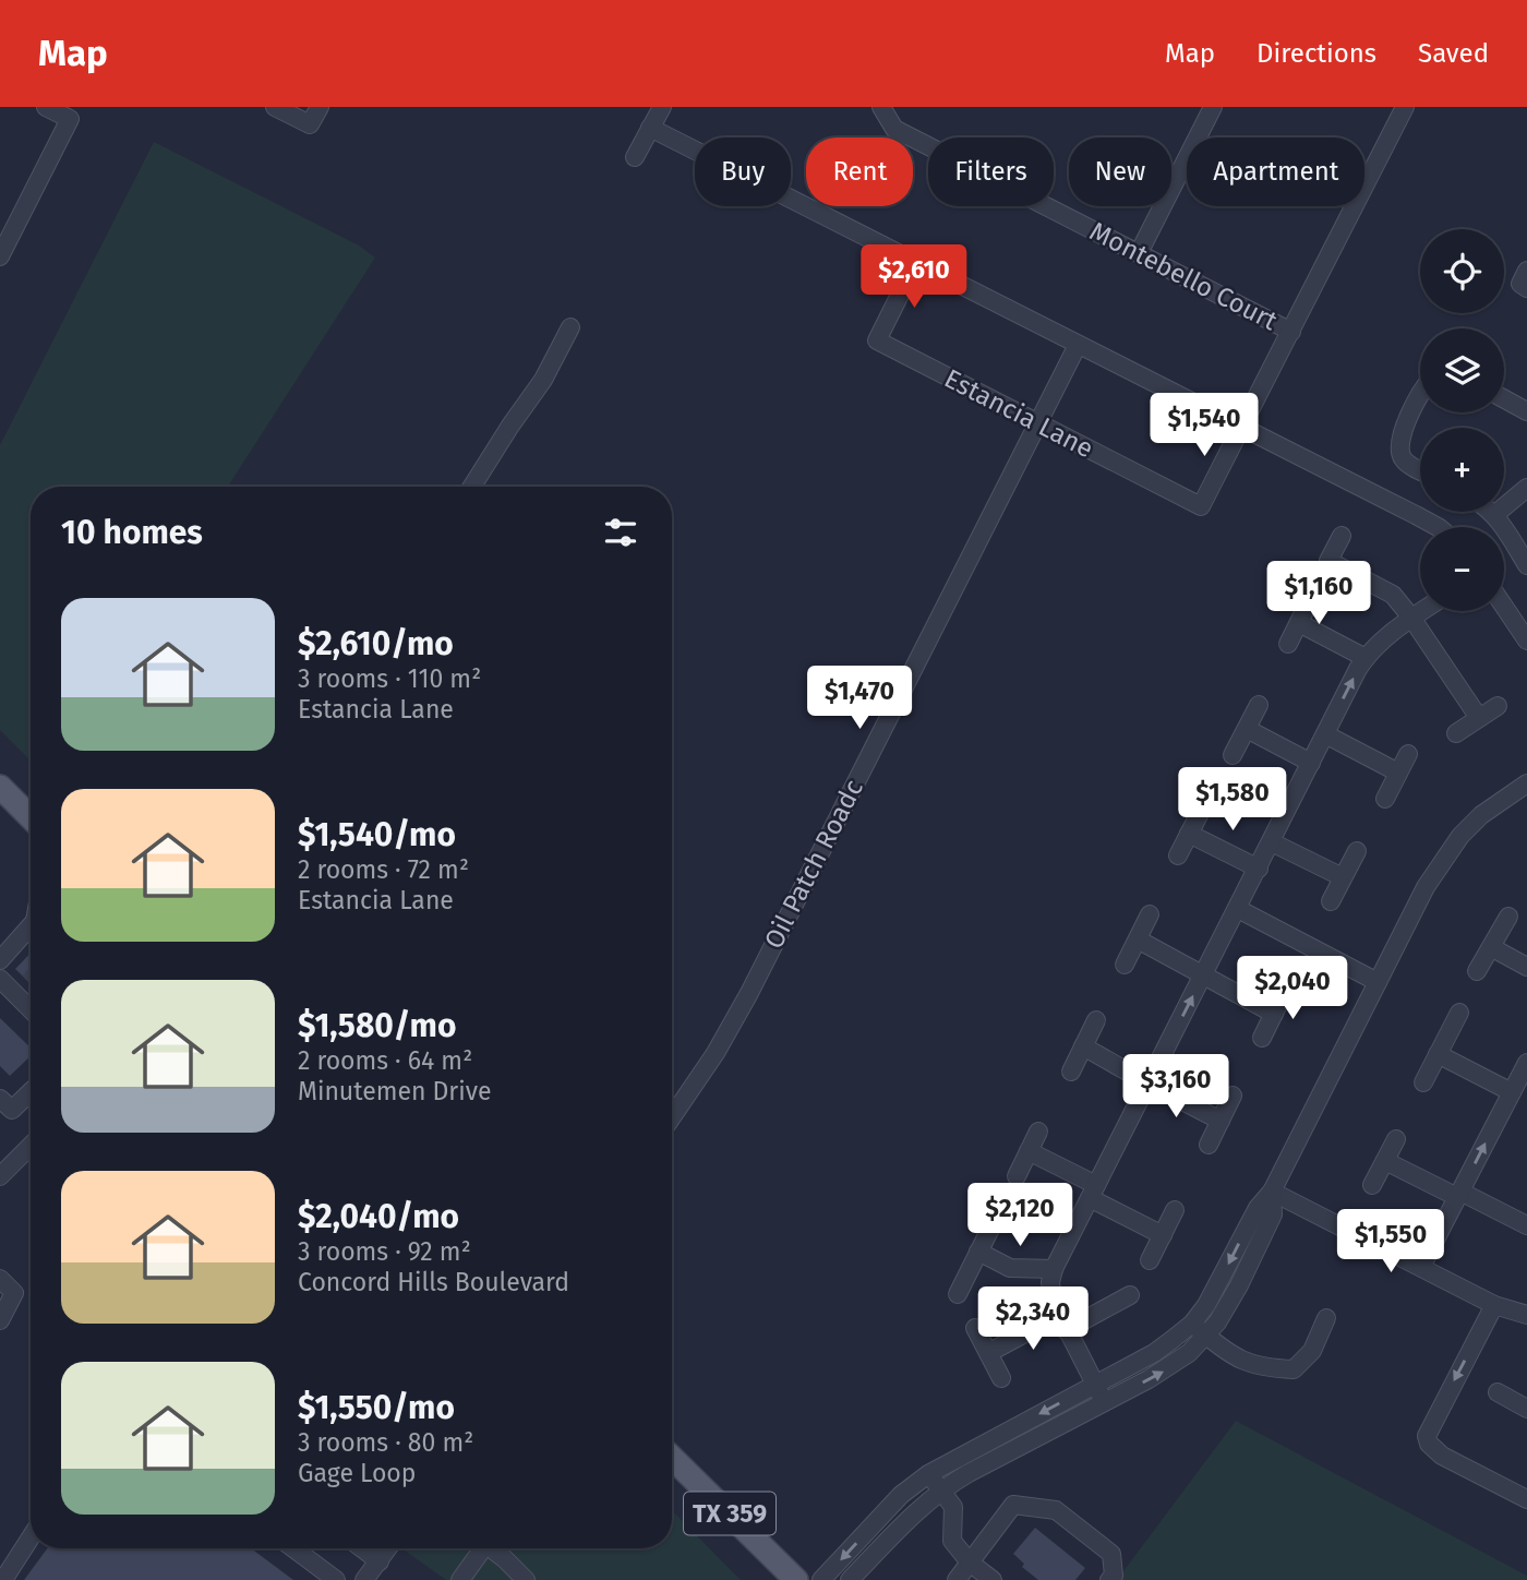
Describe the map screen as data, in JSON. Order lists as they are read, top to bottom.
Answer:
{
  "streets": {
    "main road": ["TX 359"],
    "street": ["Montebello Court", "Estancia Lane", "Oil Patch Roadc"]
  },
  "crossings": [
    ["Estancia Lane", "Oil Patch Roadc"]
  ],
  "page": {
    "header": "Map",
    "nav": ["Map", "Directions", "Saved"],
    "chip": [
      "Buy",
      "Rent",
      "Filters",
      "New",
      "Apartment"
    ],
    "map_buttons": ["+", "−"],
    "price": [
      "$2,610",
      "$1,540",
      "$1,160",
      "$1,470",
      "$1,580",
      "$2,040",
      "$3,160",
      "$2,120",
      "$1,550",
      "$2,340"
    ],
    "heading": "10 homes",
    "list": [
      {
        "name": "$2,610/mo",
        "note": "3 rooms · 110 m² · Estancia Lane"
      },
      {
        "name": "$1,540/mo",
        "note": "2 rooms · 72 m² · Estancia Lane"
      },
      {
        "name": "$1,580/mo",
        "note": "2 rooms · 64 m² · Minutemen Drive"
      },
      {
        "name": "$2,040/mo",
        "note": "3 rooms · 92 m² · Concord Hills Boulevard"
      },
      {
        "name": "$1,550/mo",
        "note": "3 rooms · 80 m² · Gage Loop"
      }
    ]
  }
}
